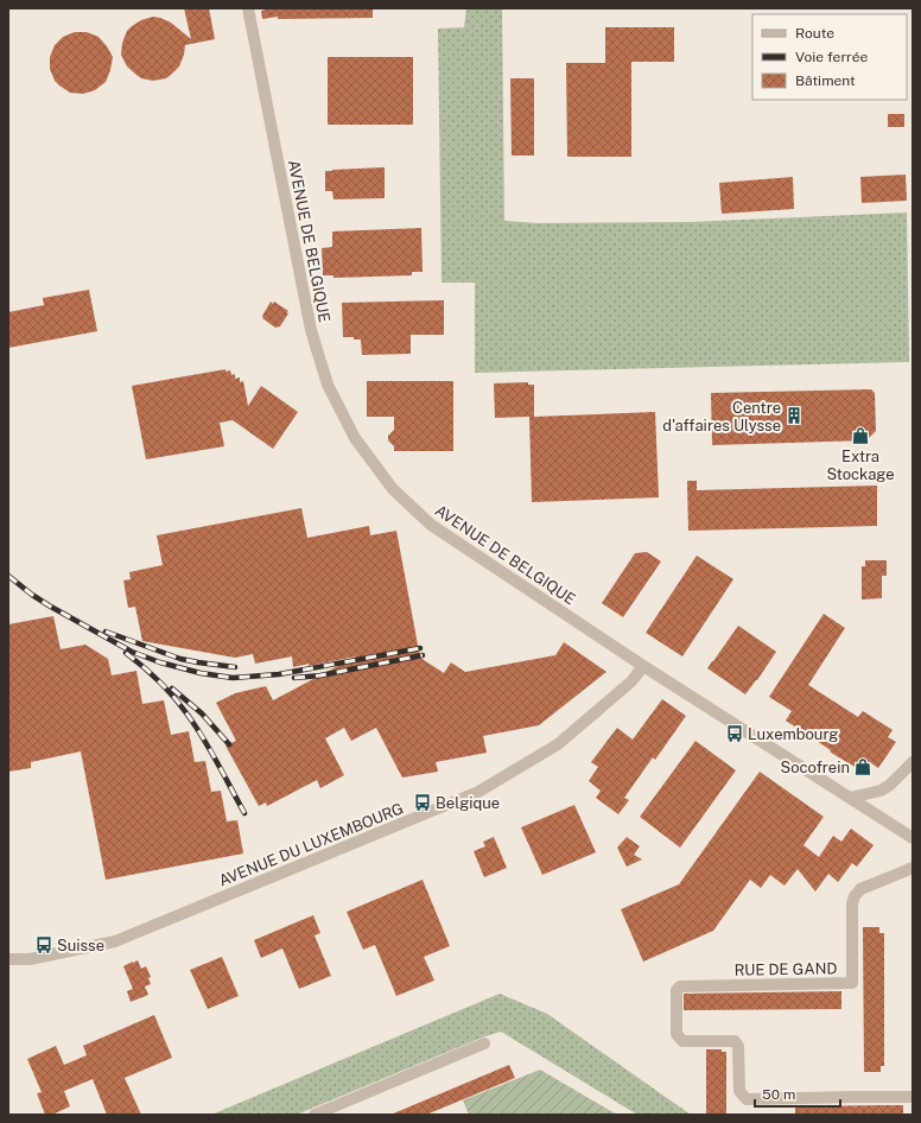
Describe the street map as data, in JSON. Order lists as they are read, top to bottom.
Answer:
{
  "streets": {
    "street": ["AVENUE DE BELGIQUE", "AVENUE DU LUXEMBOURG", "RUE DE GAND"]
  },
  "crossings": [
    ["AVENUE DE BELGIQUE", "AVENUE DU LUXEMBOURG"]
  ],
  "places": {
    "building": ["Centre d'affaires Ulysse"],
    "shop": ["Extra Stockage", "Socofrein"],
    "bus stop": ["Luxembourg", "Belgique", "Suisse"]
  },
  "legend": ["Route", "Voie ferrée", "Bâtiment"],
  "scale_bar": "50 m"
}
